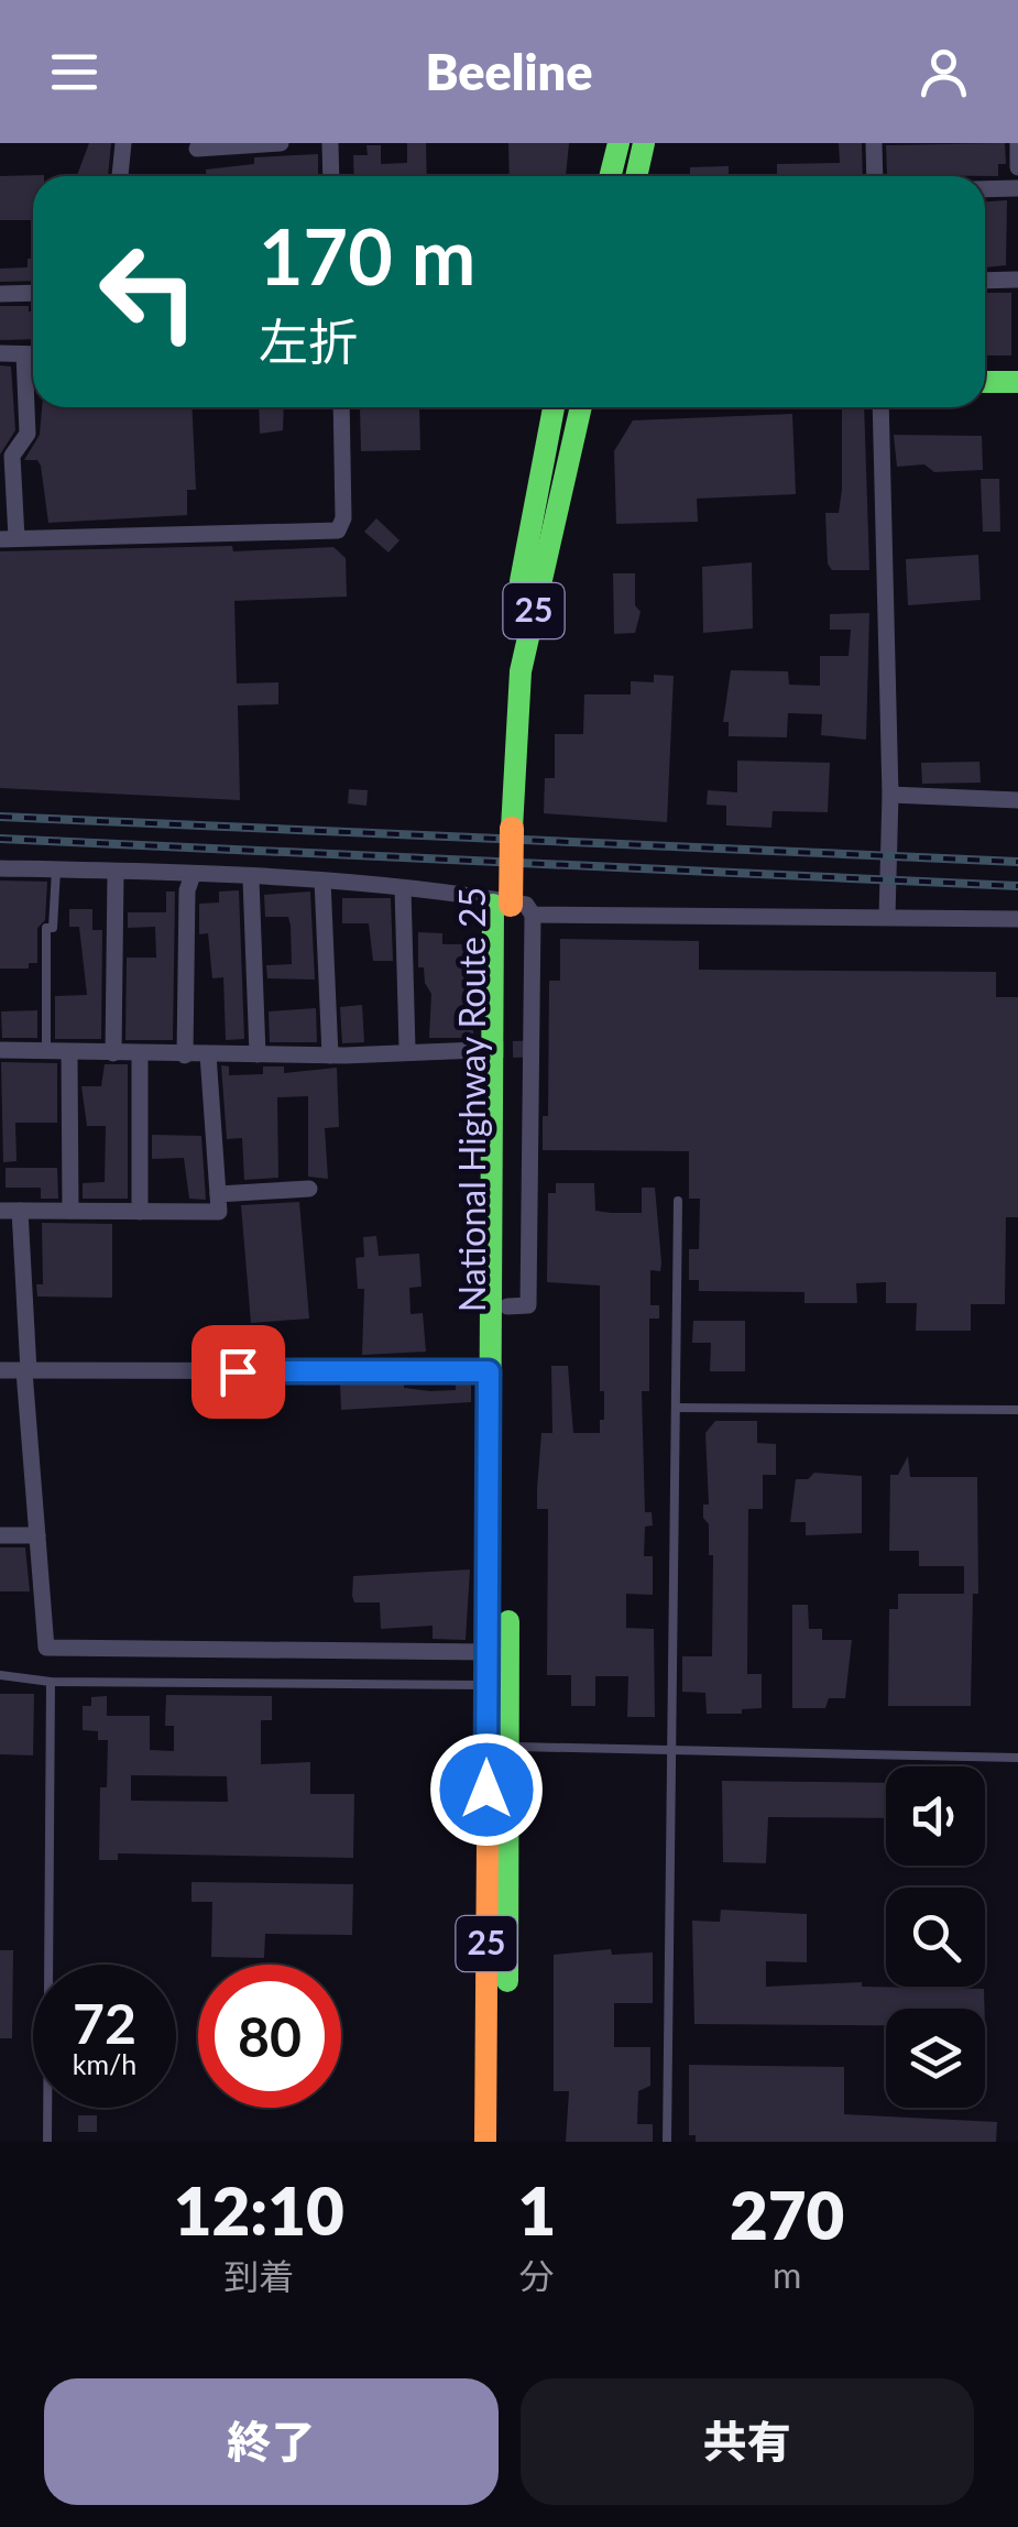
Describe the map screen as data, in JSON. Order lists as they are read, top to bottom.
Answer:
{
  "streets": {
    "main road": ["25", "National Highway Route 25"]
  },
  "crossings": [
    ["25", "National Highway Route 25"]
  ],
  "page": {
    "header": "Beeline",
    "turn": ["170 m", "左折"],
    "speed": "72 km/h",
    "limit": "80",
    "eta": [
      "12:10",
      "到着",
      "1",
      "分",
      "270",
      "m"
    ],
    "buttons": ["終了", "共有"]
  }
}
